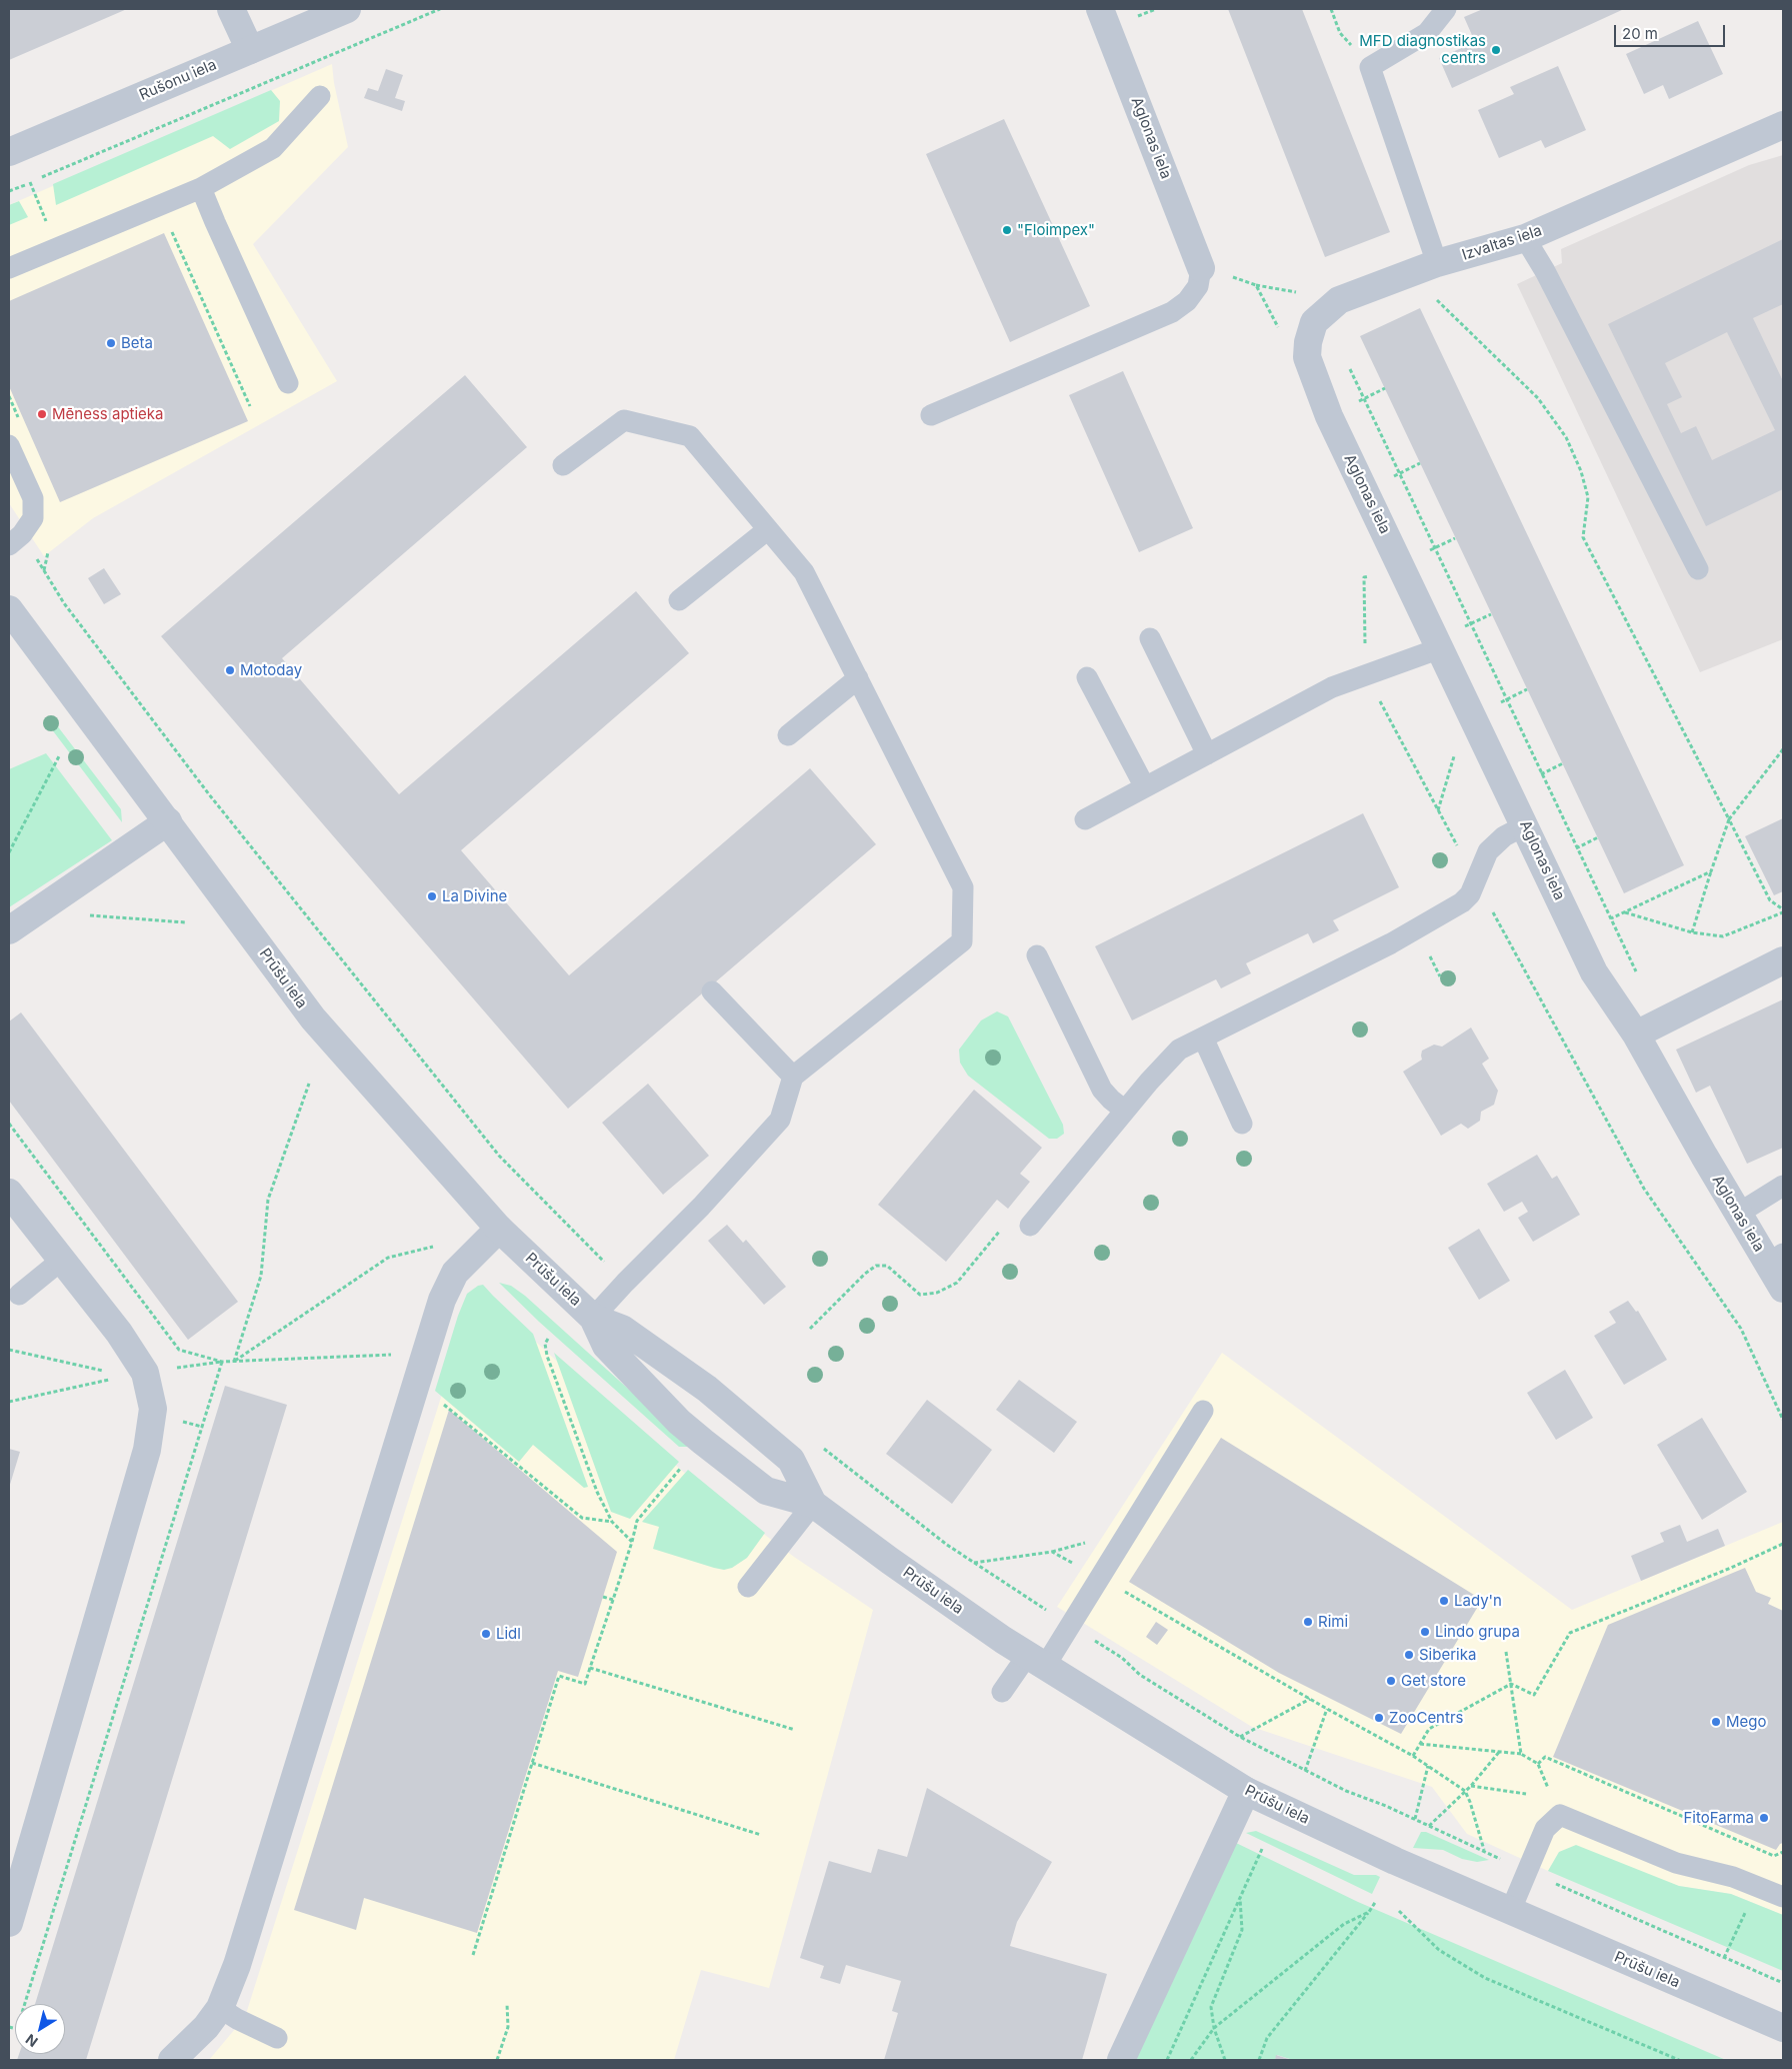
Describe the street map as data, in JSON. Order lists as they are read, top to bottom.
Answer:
{
  "streets": {
    "street": [
      "Rušonu iela",
      "Aglonas iela",
      "Izvaltas iela",
      "Prūšu iela"
    ]
  },
  "crossings": [
    ["Aglonas iela", "Izvaltas iela"]
  ],
  "places": [
    "MFD diagnostikas centrs",
    "\"Floimpex\"",
    "Beta",
    "Mēness aptieka",
    "Motoday",
    "La Divine",
    "Lady'n",
    "Rimi",
    "Lindo grupa",
    "Lidl",
    "Siberika",
    "Get store",
    "ZooCentrs",
    "Mego",
    "FitoFarma"
  ],
  "scale_bar": "20 m",
  "north": "bottom left"
}
